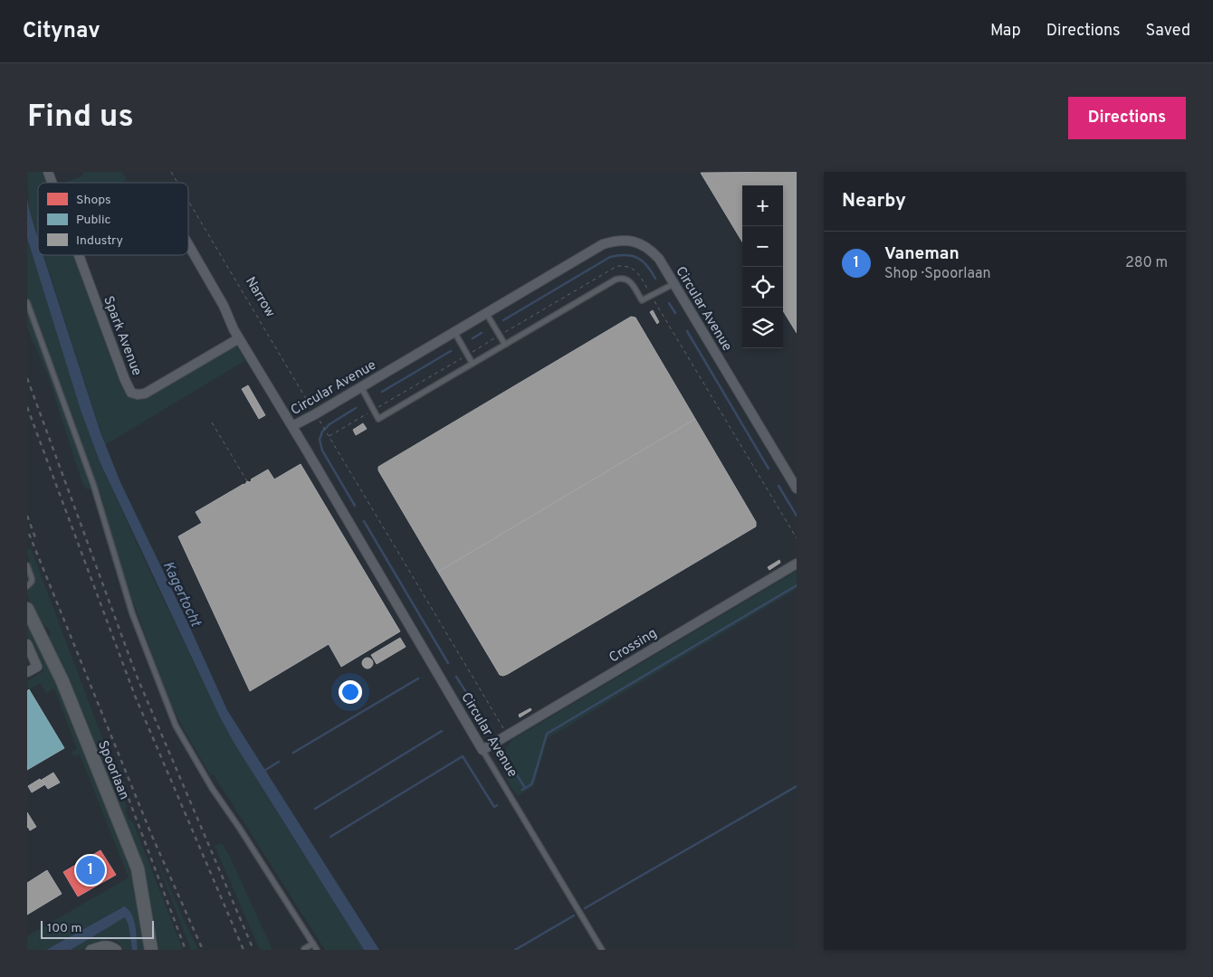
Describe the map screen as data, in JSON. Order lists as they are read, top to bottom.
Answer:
{
  "streets": {
    "main road": ["Spoorlaan"],
    "street": ["Circular Avenue", "Spark Avenue", "Crossing"],
    "path": ["Narrow"]
  },
  "crossings": [
    ["Narrow", "Circular Avenue"],
    ["Circular Avenue", "Crossing"]
  ],
  "water": ["Kagertocht"],
  "legend": ["Shops", "Public", "Industry"],
  "scale_bar": "100 m",
  "page": {
    "header": "Citynav",
    "nav": ["Map", "Directions", "Saved"],
    "buttons": "Directions",
    "title": "Find us",
    "heading": "Nearby",
    "map_buttons": ["+", "−"],
    "list": [
      {
        "mark": "1",
        "name": "Vaneman",
        "note": "Shop · Spoorlaan",
        "value": "280 m"
      }
    ],
    "pins": "1",
    "scale": "100 m"
  }
}
